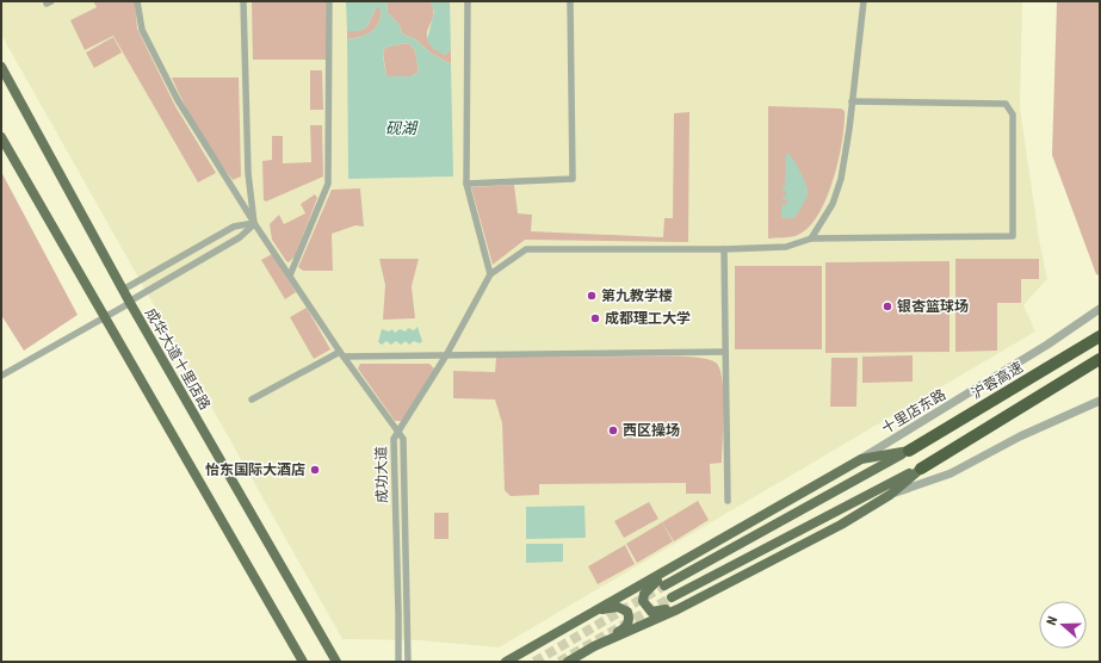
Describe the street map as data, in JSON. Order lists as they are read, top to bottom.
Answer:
{
  "streets": {
    "highway": ["沪蓉高速"],
    "main road": ["成华大道十里店路"],
    "street": ["十里店东路", "成功大道"]
  },
  "water": ["砚湖"],
  "places": [
    "第九教学楼",
    "银杏篮球场",
    "成都理工大学",
    "西区操场",
    "怡东国际大酒店"
  ],
  "north": "left"
}
